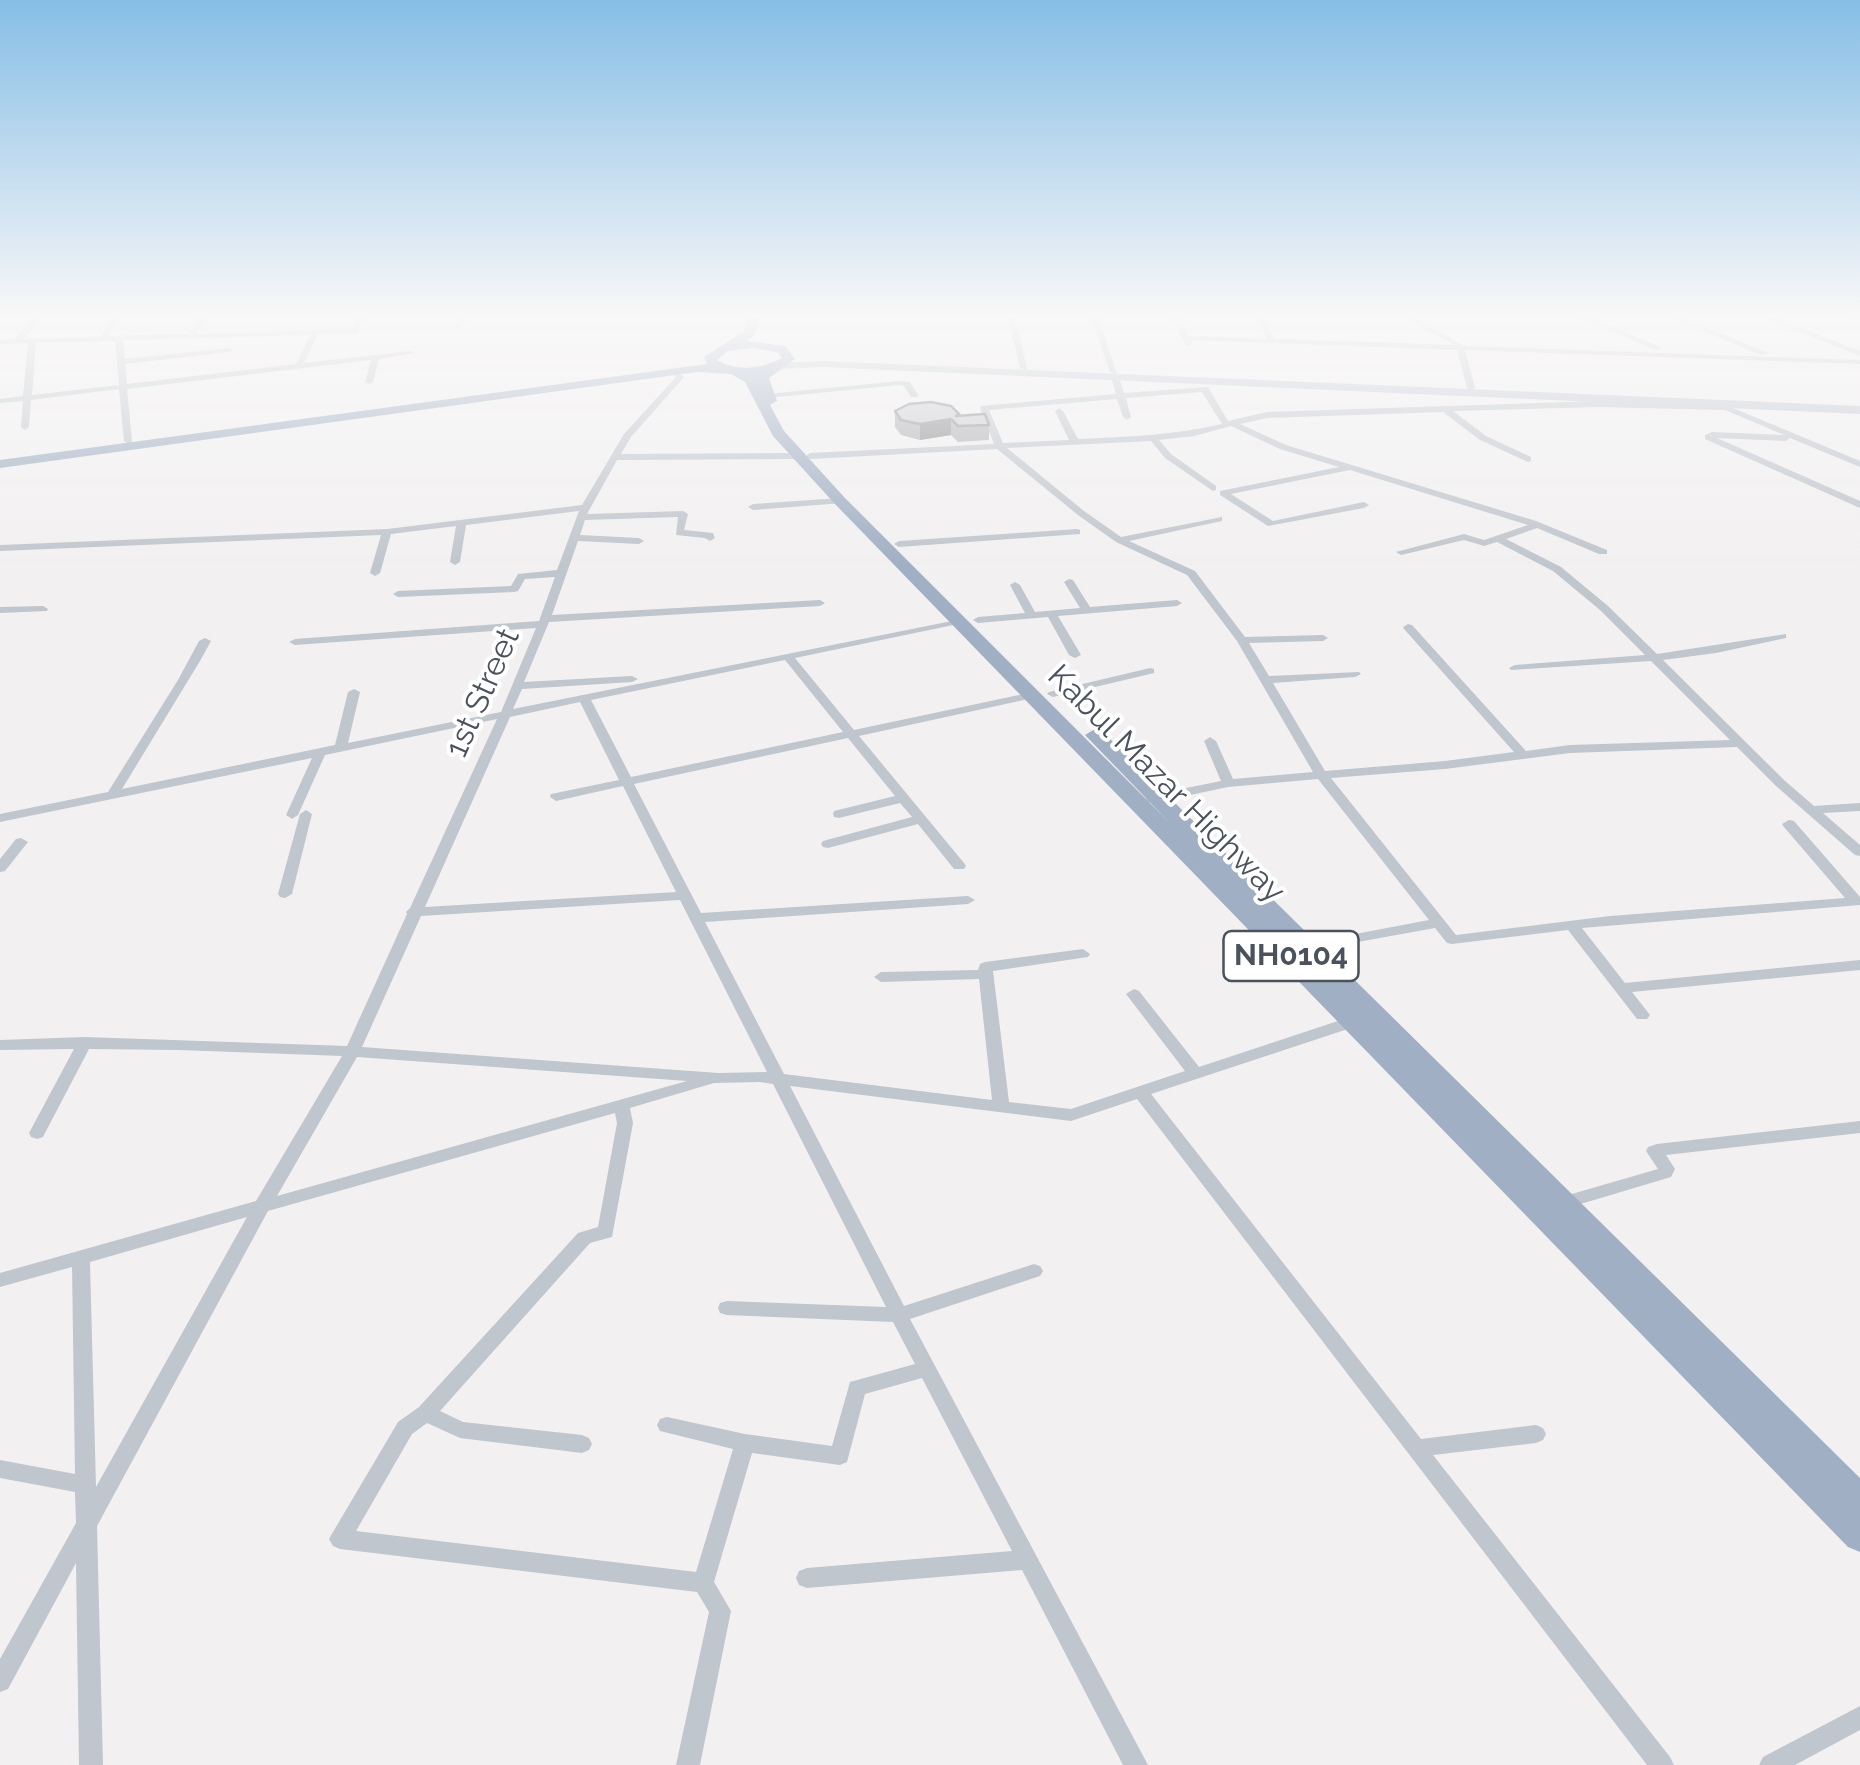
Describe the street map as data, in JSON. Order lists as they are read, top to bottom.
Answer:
{
  "streets": {
    "highway": ["Kabul Mazar Highway", "NH0104"],
    "street": ["1st Street"]
  }
}
